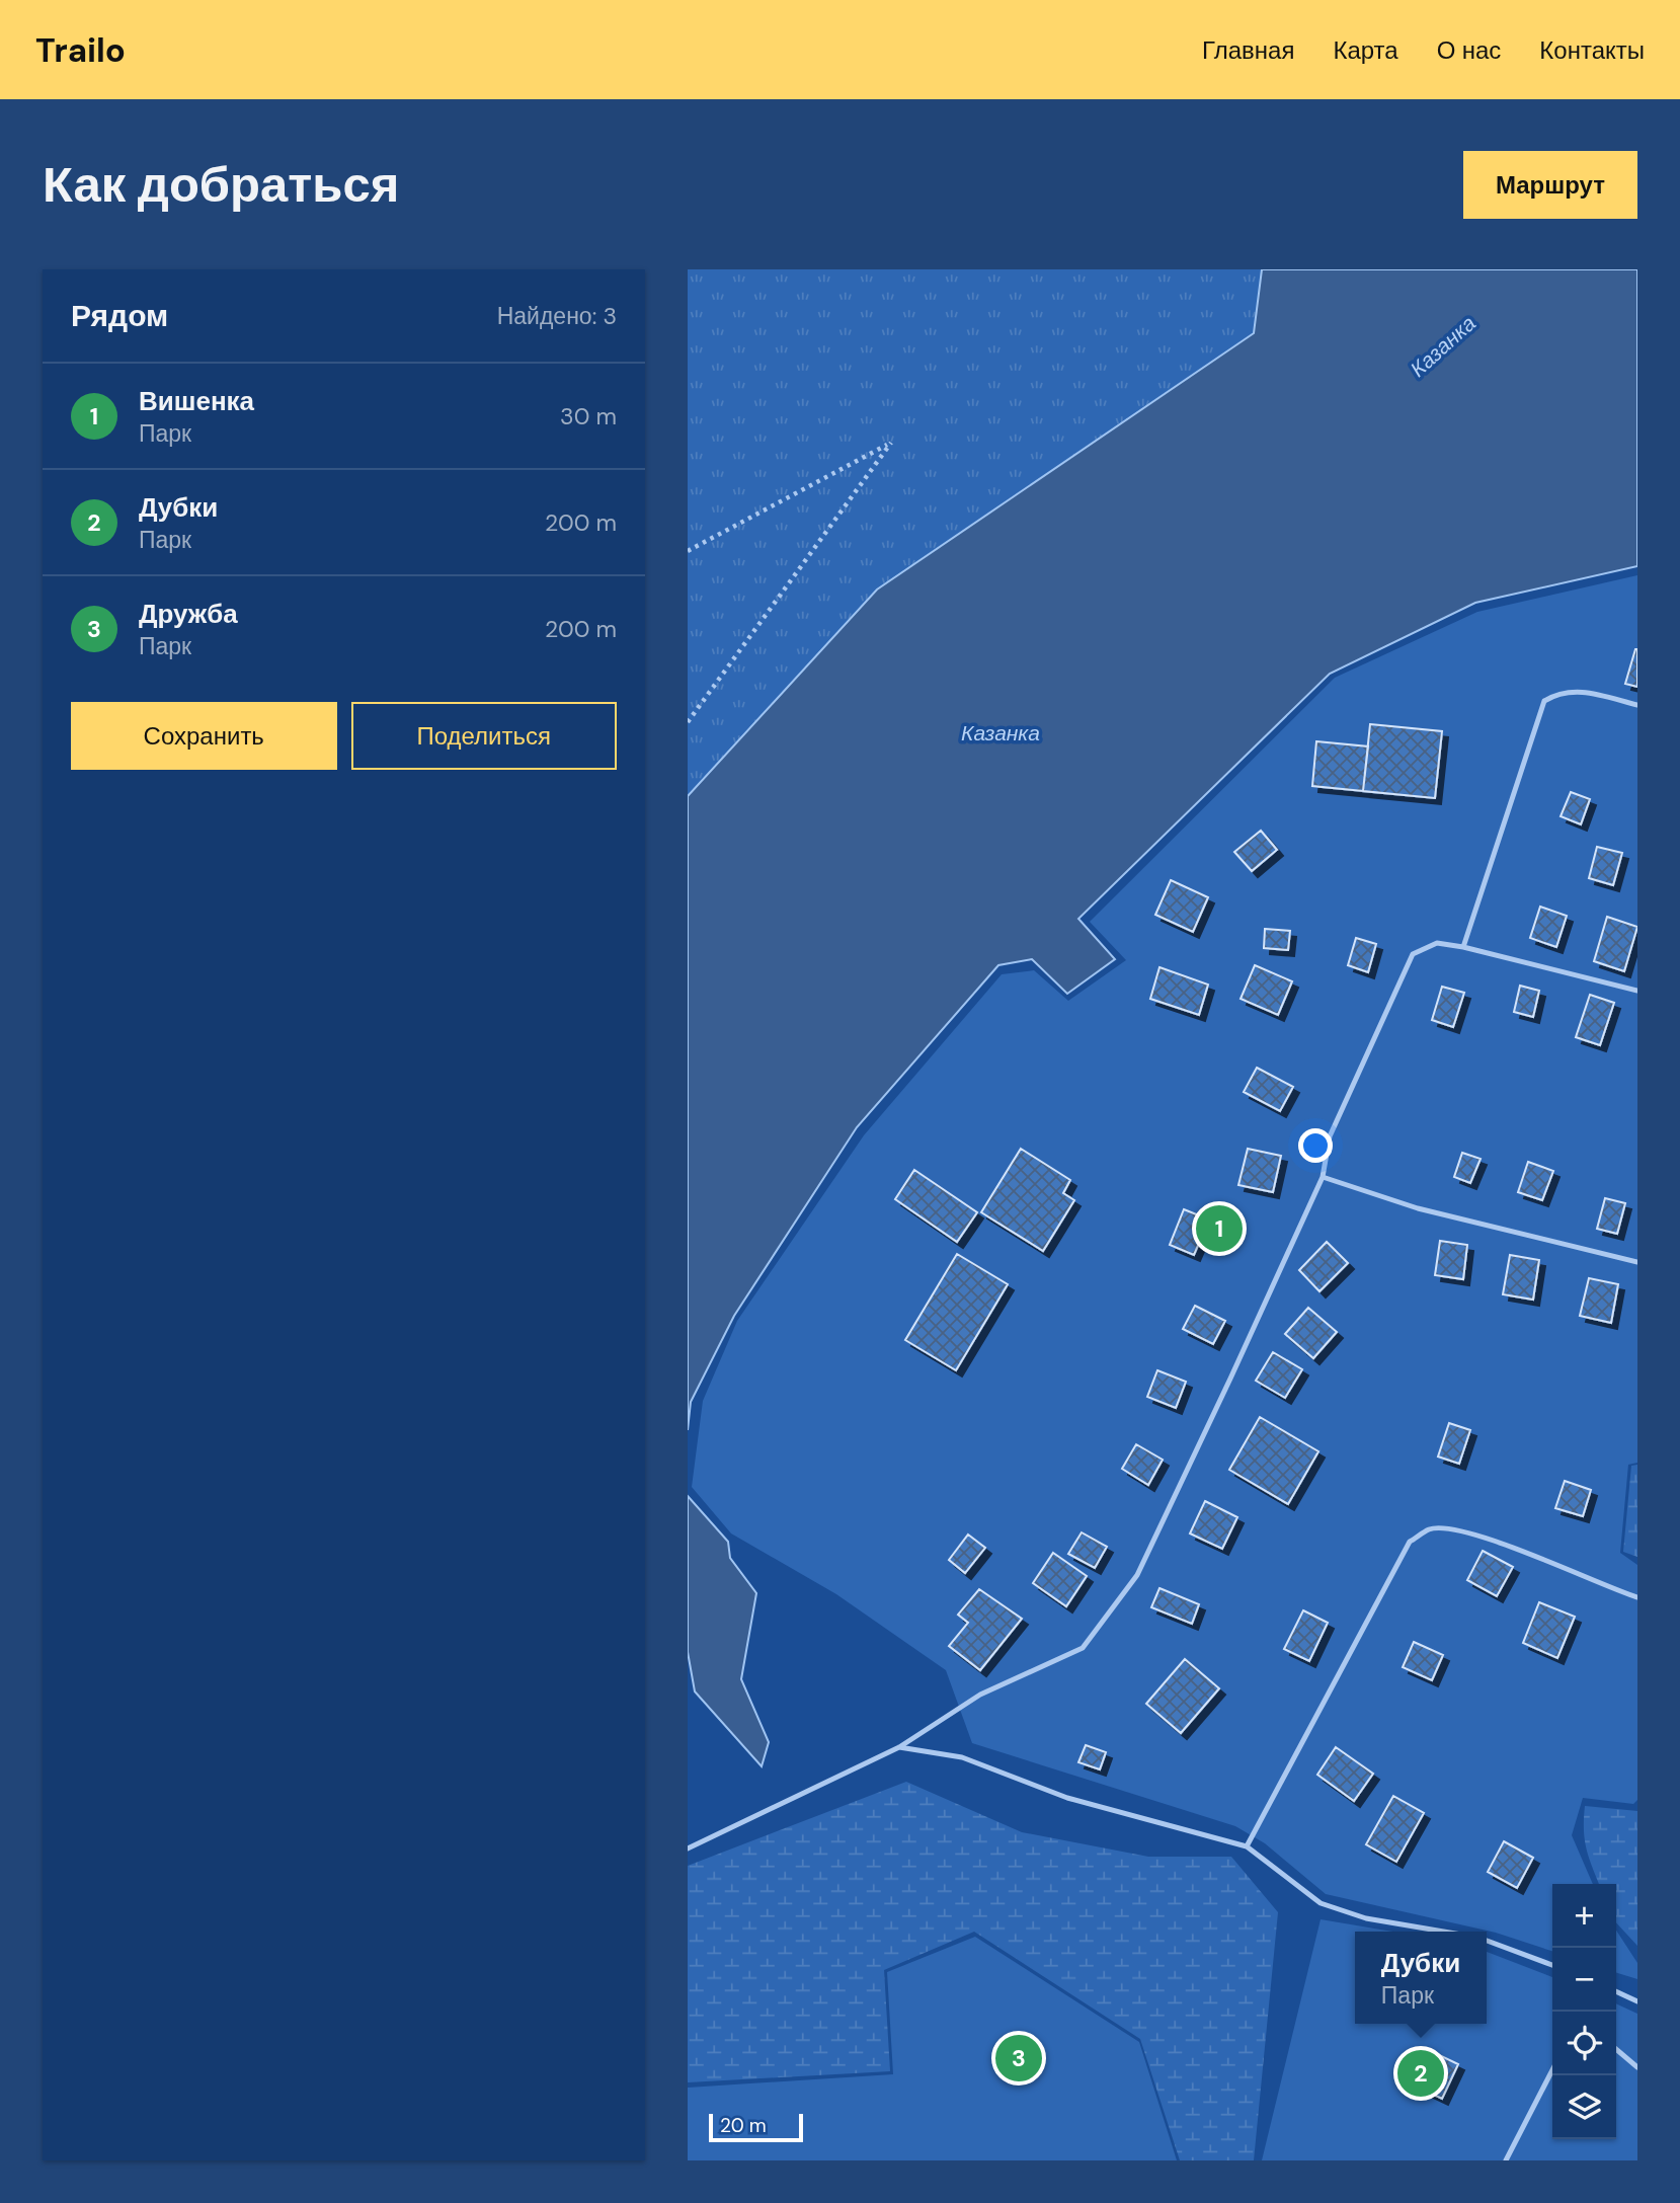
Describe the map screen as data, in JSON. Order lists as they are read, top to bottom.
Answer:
{
  "water": ["Казанка"],
  "scale_bar": "20 m",
  "page": {
    "header": "Trailo",
    "nav": [
      "Главная",
      "Карта",
      "О нас",
      "Контакты"
    ],
    "buttons": [
      "Маршрут",
      ["Сохранить", "Поделиться"]
    ],
    "title": "Как добраться",
    "heading": ["Рядом", "Найдено: 3"],
    "list": [
      {
        "mark": "1",
        "name": "Вишенка",
        "note": "Парк",
        "value": "30 m"
      },
      {
        "mark": "2",
        "name": "Дубки",
        "note": "Парк",
        "value": "200 m"
      },
      {
        "mark": "3",
        "name": "Дружба",
        "note": "Парк",
        "value": "200 m"
      }
    ],
    "pins": ["1", "3", "2"],
    "map_buttons": ["+", "−"],
    "popup": ["Дубки", "Парк"],
    "scale": "20 m"
  }
}
